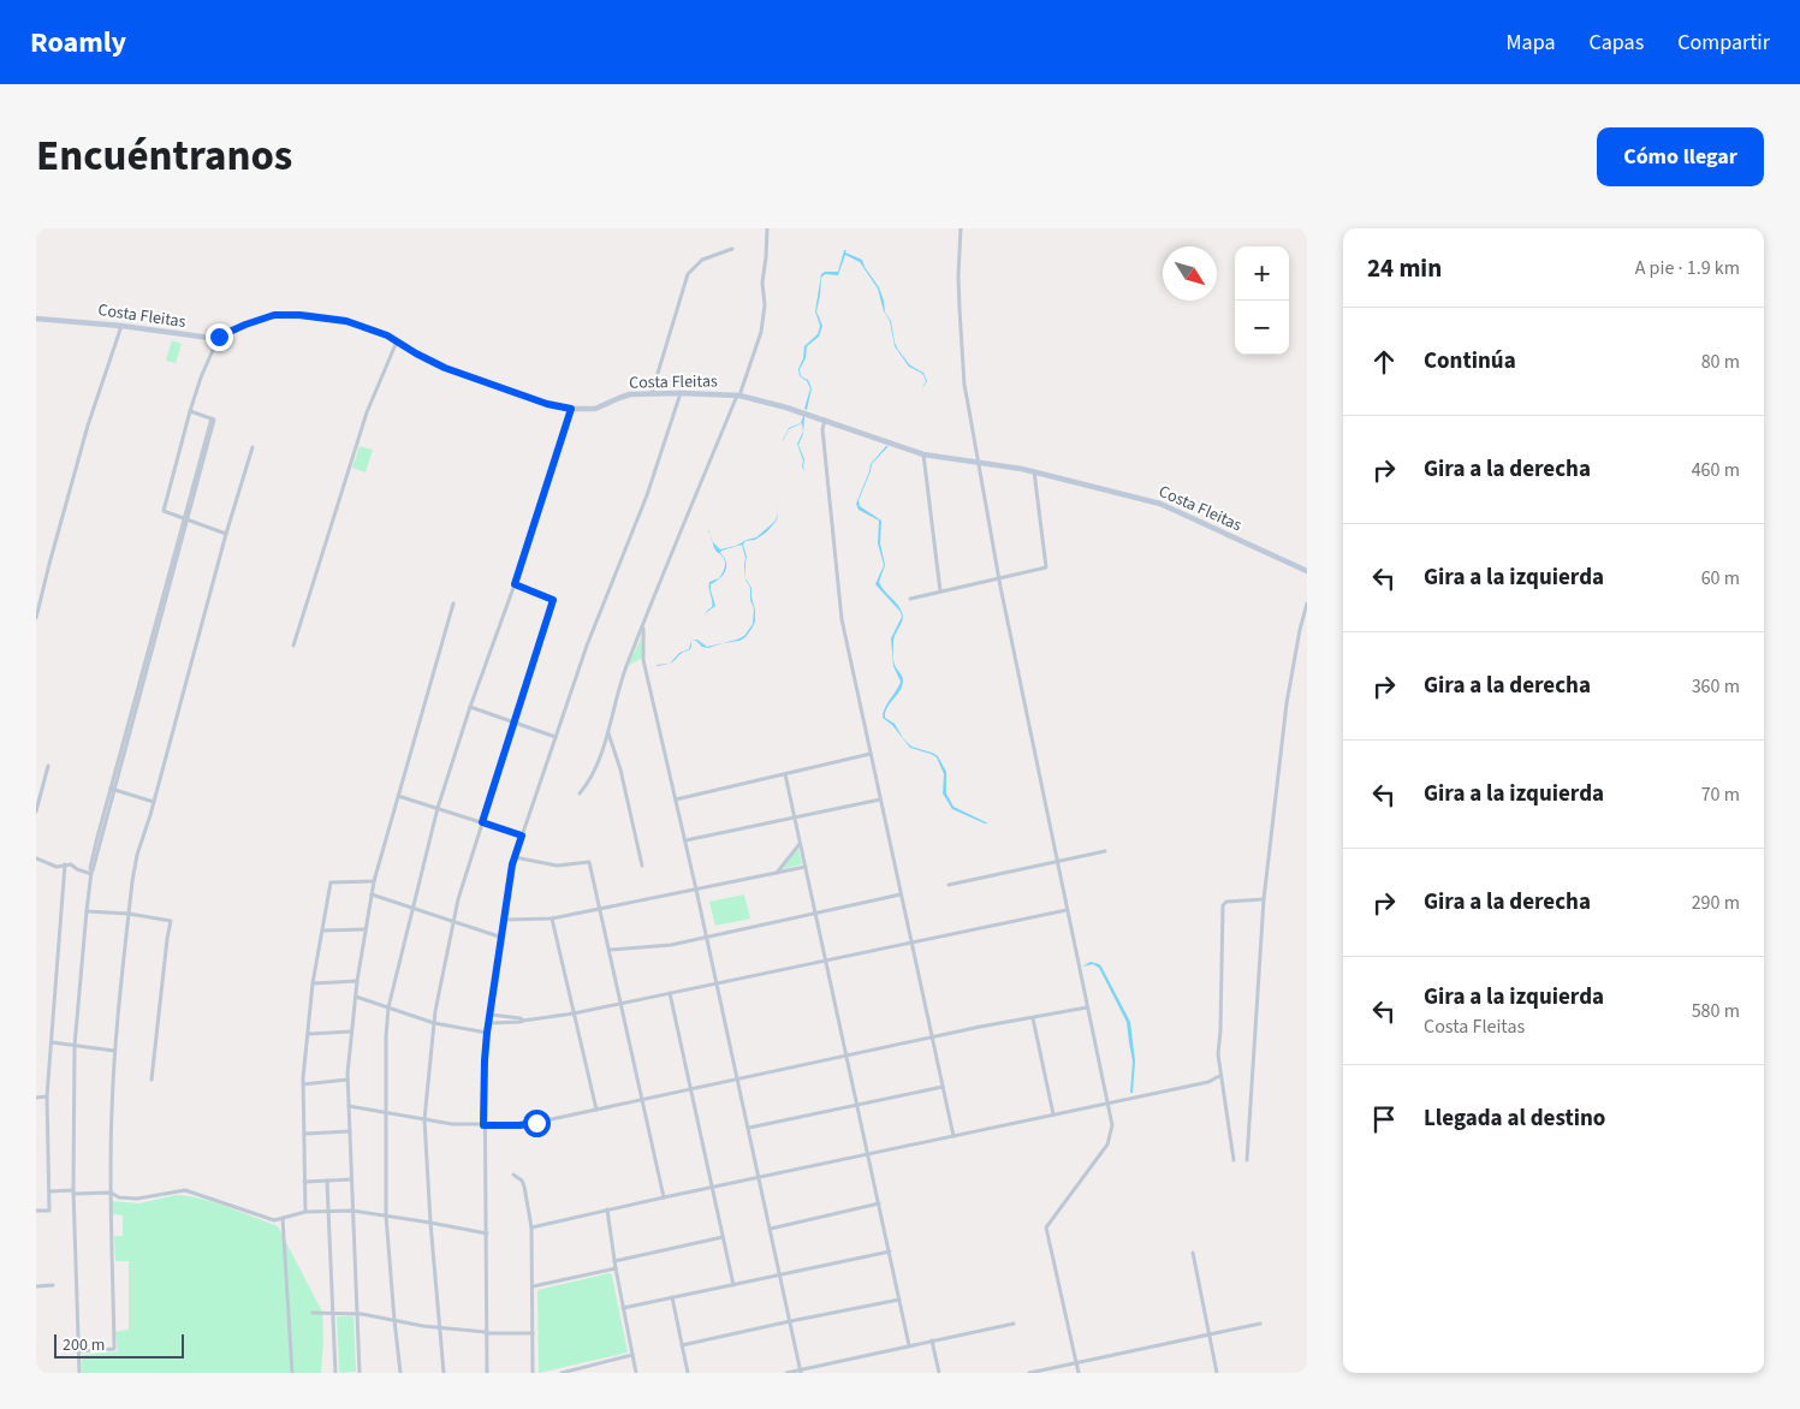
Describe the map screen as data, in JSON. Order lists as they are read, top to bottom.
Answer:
{
  "streets": {
    "main road": ["Costa Fleitas"]
  },
  "scale_bar": "200 m",
  "north": "bottom right",
  "page": {
    "header": "Roamly",
    "nav": ["Mapa", "Capas", "Compartir"],
    "title": "Encuéntranos",
    "buttons": "Cómo llegar",
    "heading": ["24 min", "A pie · 1.9 km"],
    "map_buttons": ["+", "−"],
    "list": [
      ["Continúa", "80 m"],
      ["Gira a la derecha", "460 m"],
      ["Gira a la izquierda", "60 m"],
      ["Gira a la derecha", "360 m"],
      ["Gira a la izquierda", "70 m"],
      ["Gira a la derecha", "290 m"],
      ["Gira a la izquierda", "Costa Fleitas", "580 m"],
      "Llegada al destino"
    ],
    "scale": "200 m"
  }
}
